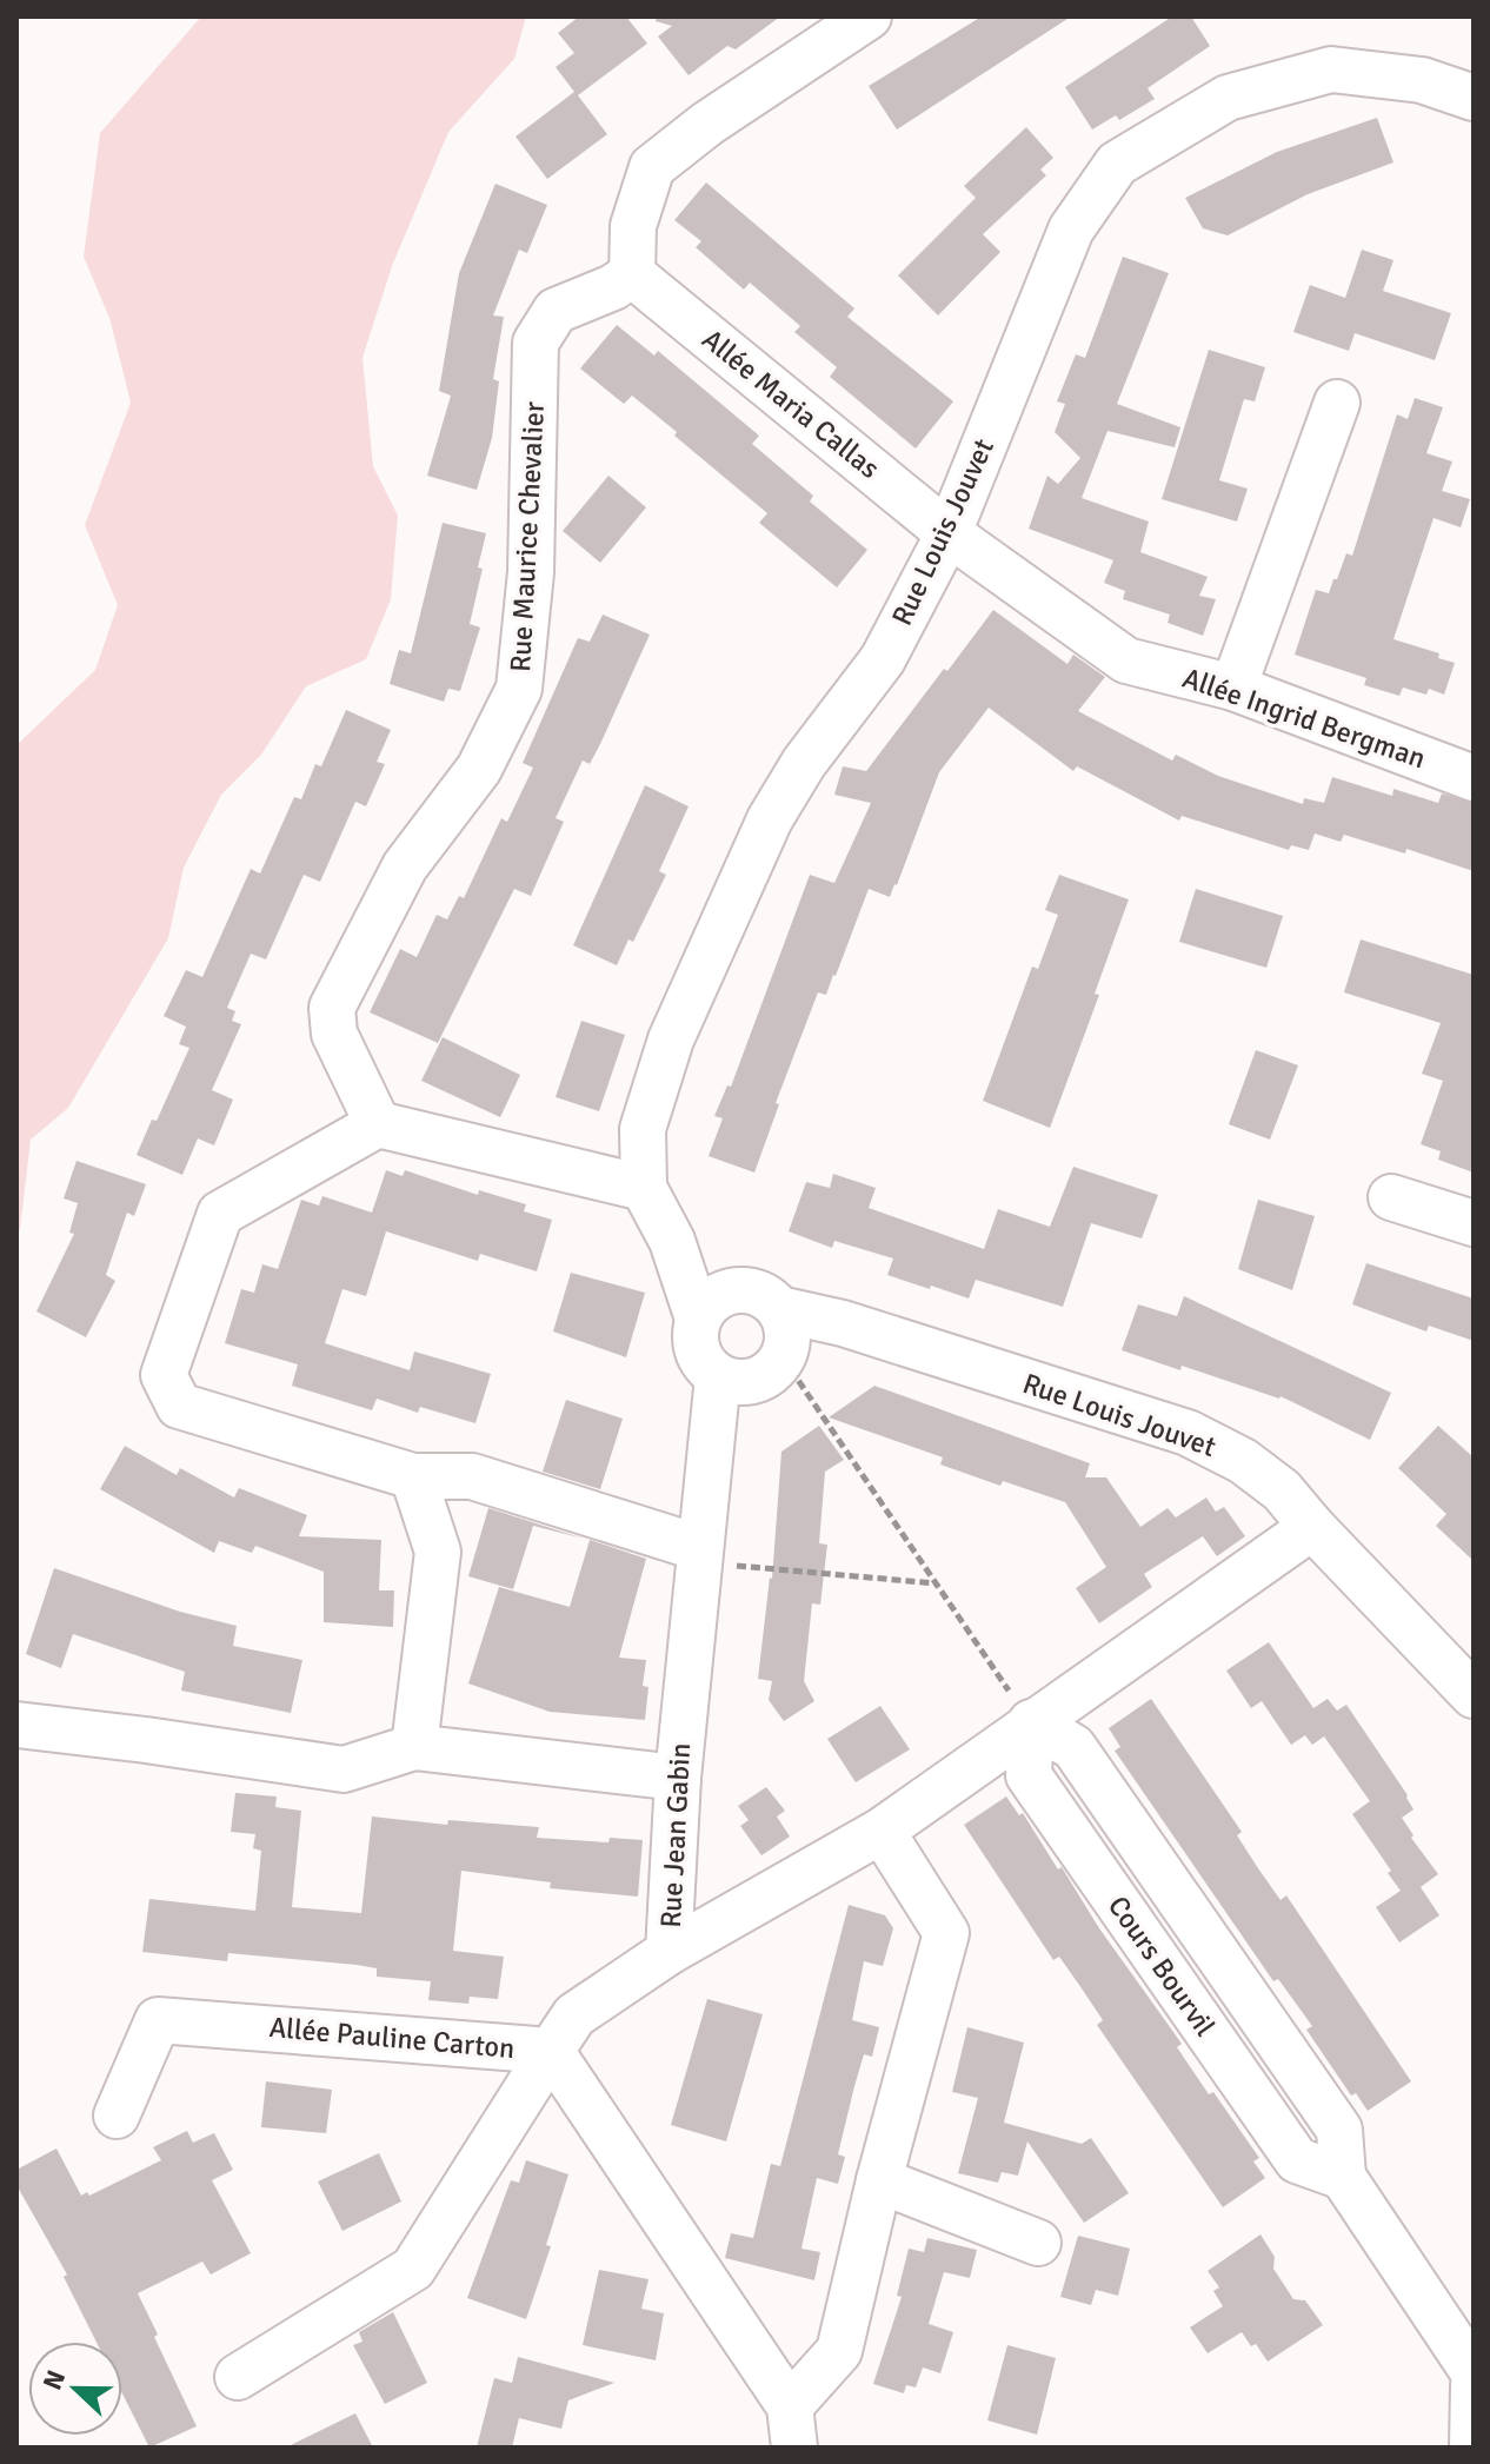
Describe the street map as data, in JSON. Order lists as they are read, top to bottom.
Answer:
{
  "streets": {
    "street": [
      "Allée Maria Callas",
      "Rue Louis Jouvet",
      "Rue Maurice Chevalier",
      "Allée Ingrid Bergman",
      "Rue Jean Gabin",
      "Cours Bourvil",
      "Allée Pauline Carton"
    ]
  },
  "crossings": [
    ["Allée Maria Callas", "Rue Louis Jouvet"],
    ["Allée Maria Callas", "Rue Maurice Chevalier"],
    ["Allée Maria Callas", "Allée Ingrid Bergman"],
    ["Rue Louis Jouvet", "Allée Ingrid Bergman"],
    ["Rue Louis Jouvet", "Rue Jean Gabin"],
    ["Rue Jean Gabin", "Allée Pauline Carton"]
  ],
  "north": "left"
}
